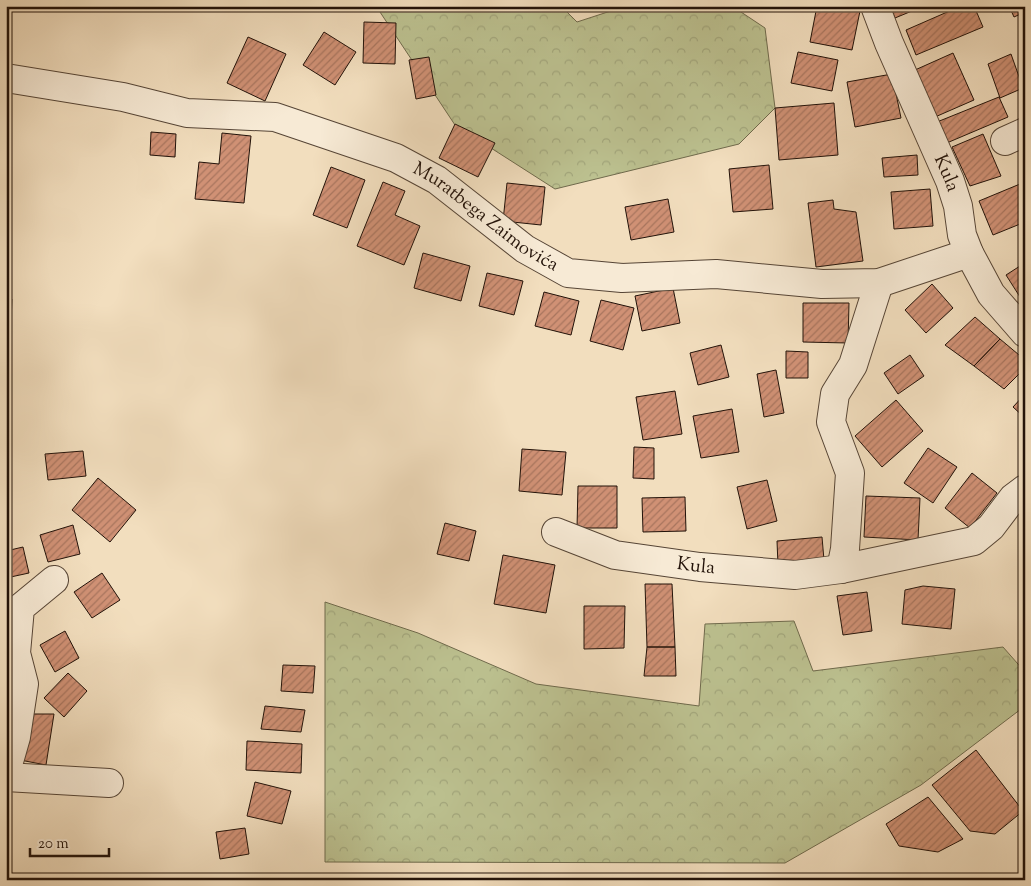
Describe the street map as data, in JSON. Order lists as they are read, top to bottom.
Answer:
{
  "streets": {
    "street": ["Kula", "Muratbega Zaimovića"]
  },
  "crossings": [
    ["Kula", "Muratbega Zaimovića"]
  ],
  "scale_bar": "20 m"
}
